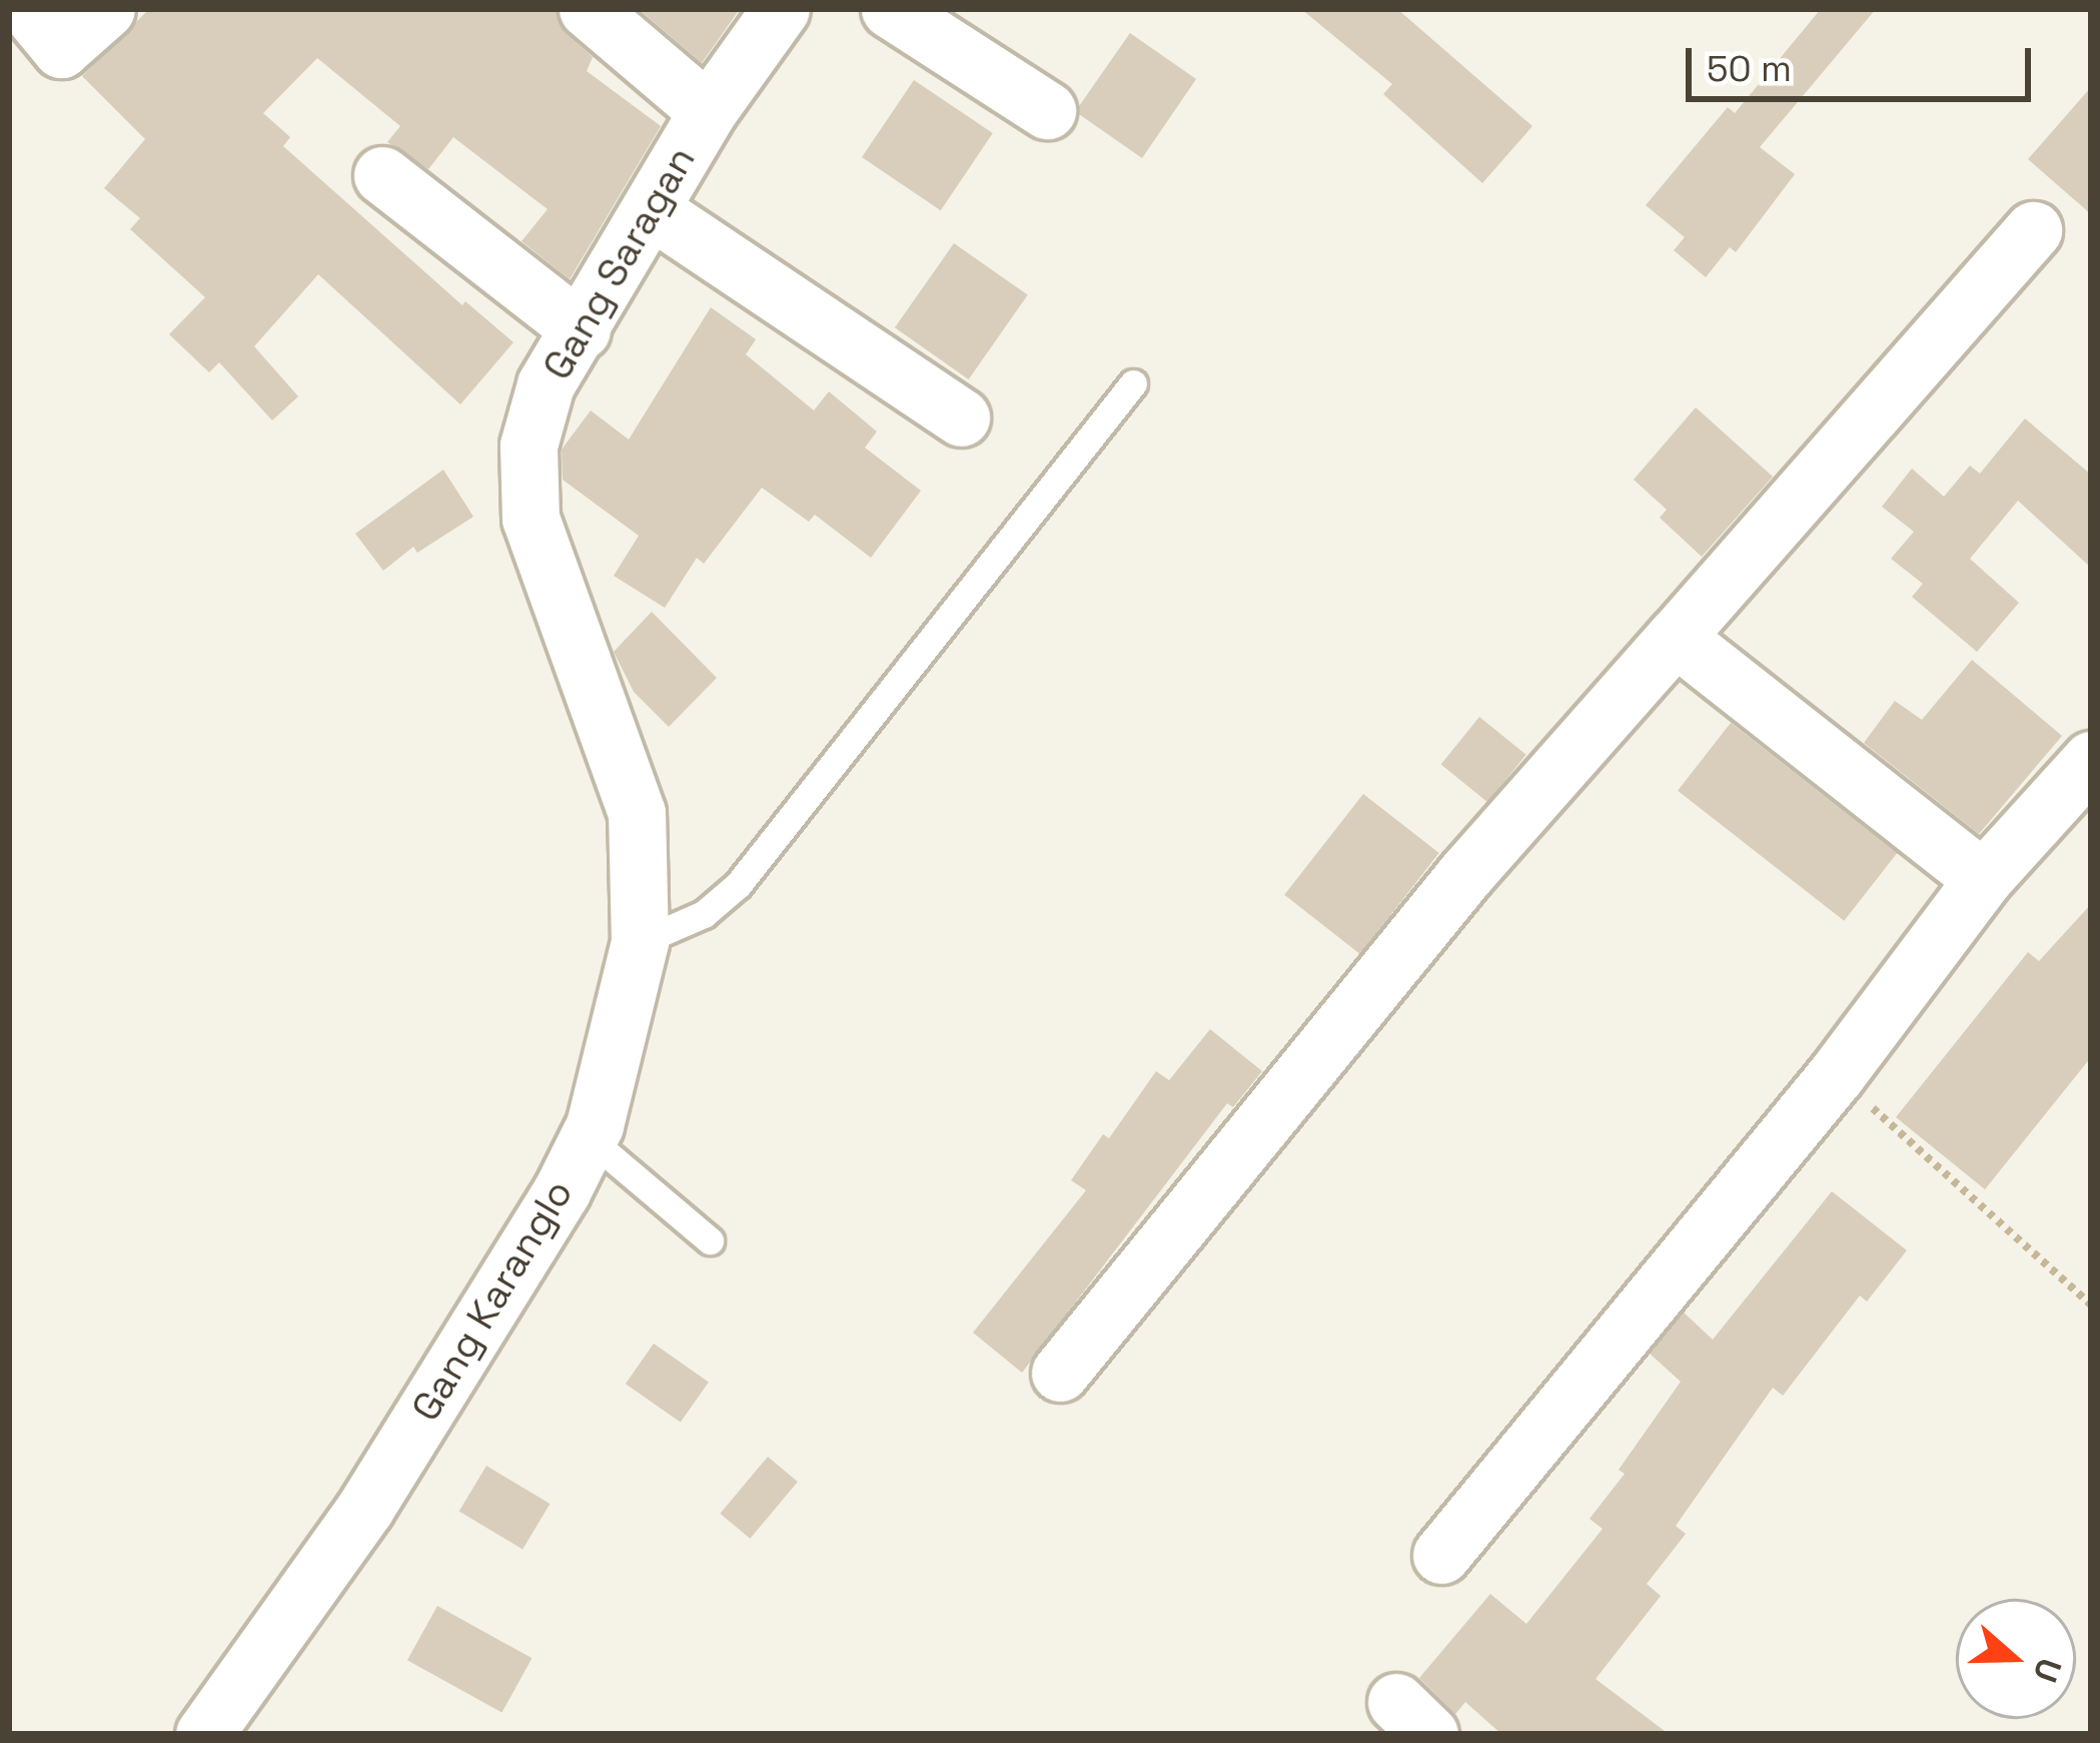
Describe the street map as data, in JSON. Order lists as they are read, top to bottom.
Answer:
{
  "streets": {
    "street": ["Gang Saragan", "Gang Karanglo"]
  },
  "crossings": [
    ["Gang Saragan", "Gang Karanglo"]
  ],
  "scale_bar": "50 m",
  "north": "right"
}
